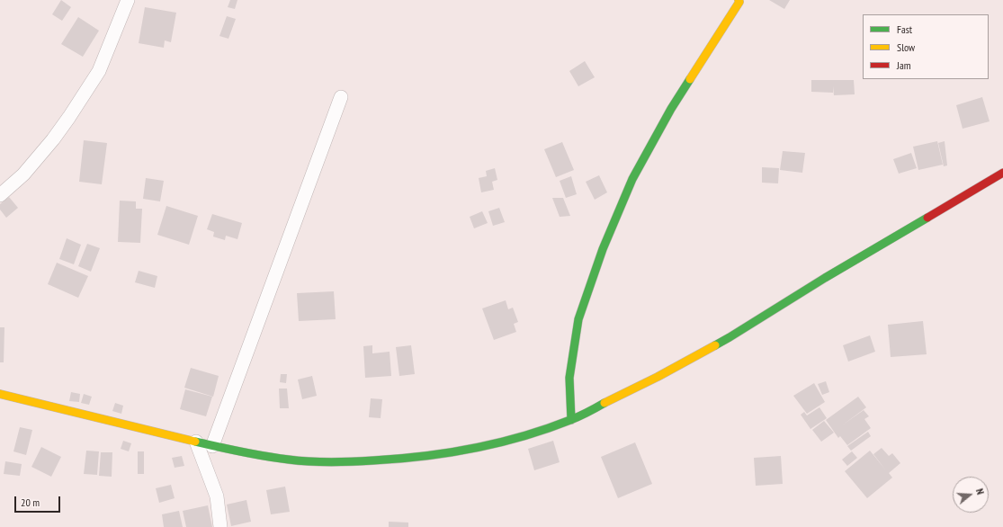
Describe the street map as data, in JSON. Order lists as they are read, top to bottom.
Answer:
{
  "legend": ["Fast", "Slow", "Jam"],
  "scale_bar": "20 m",
  "north": "right"
}
